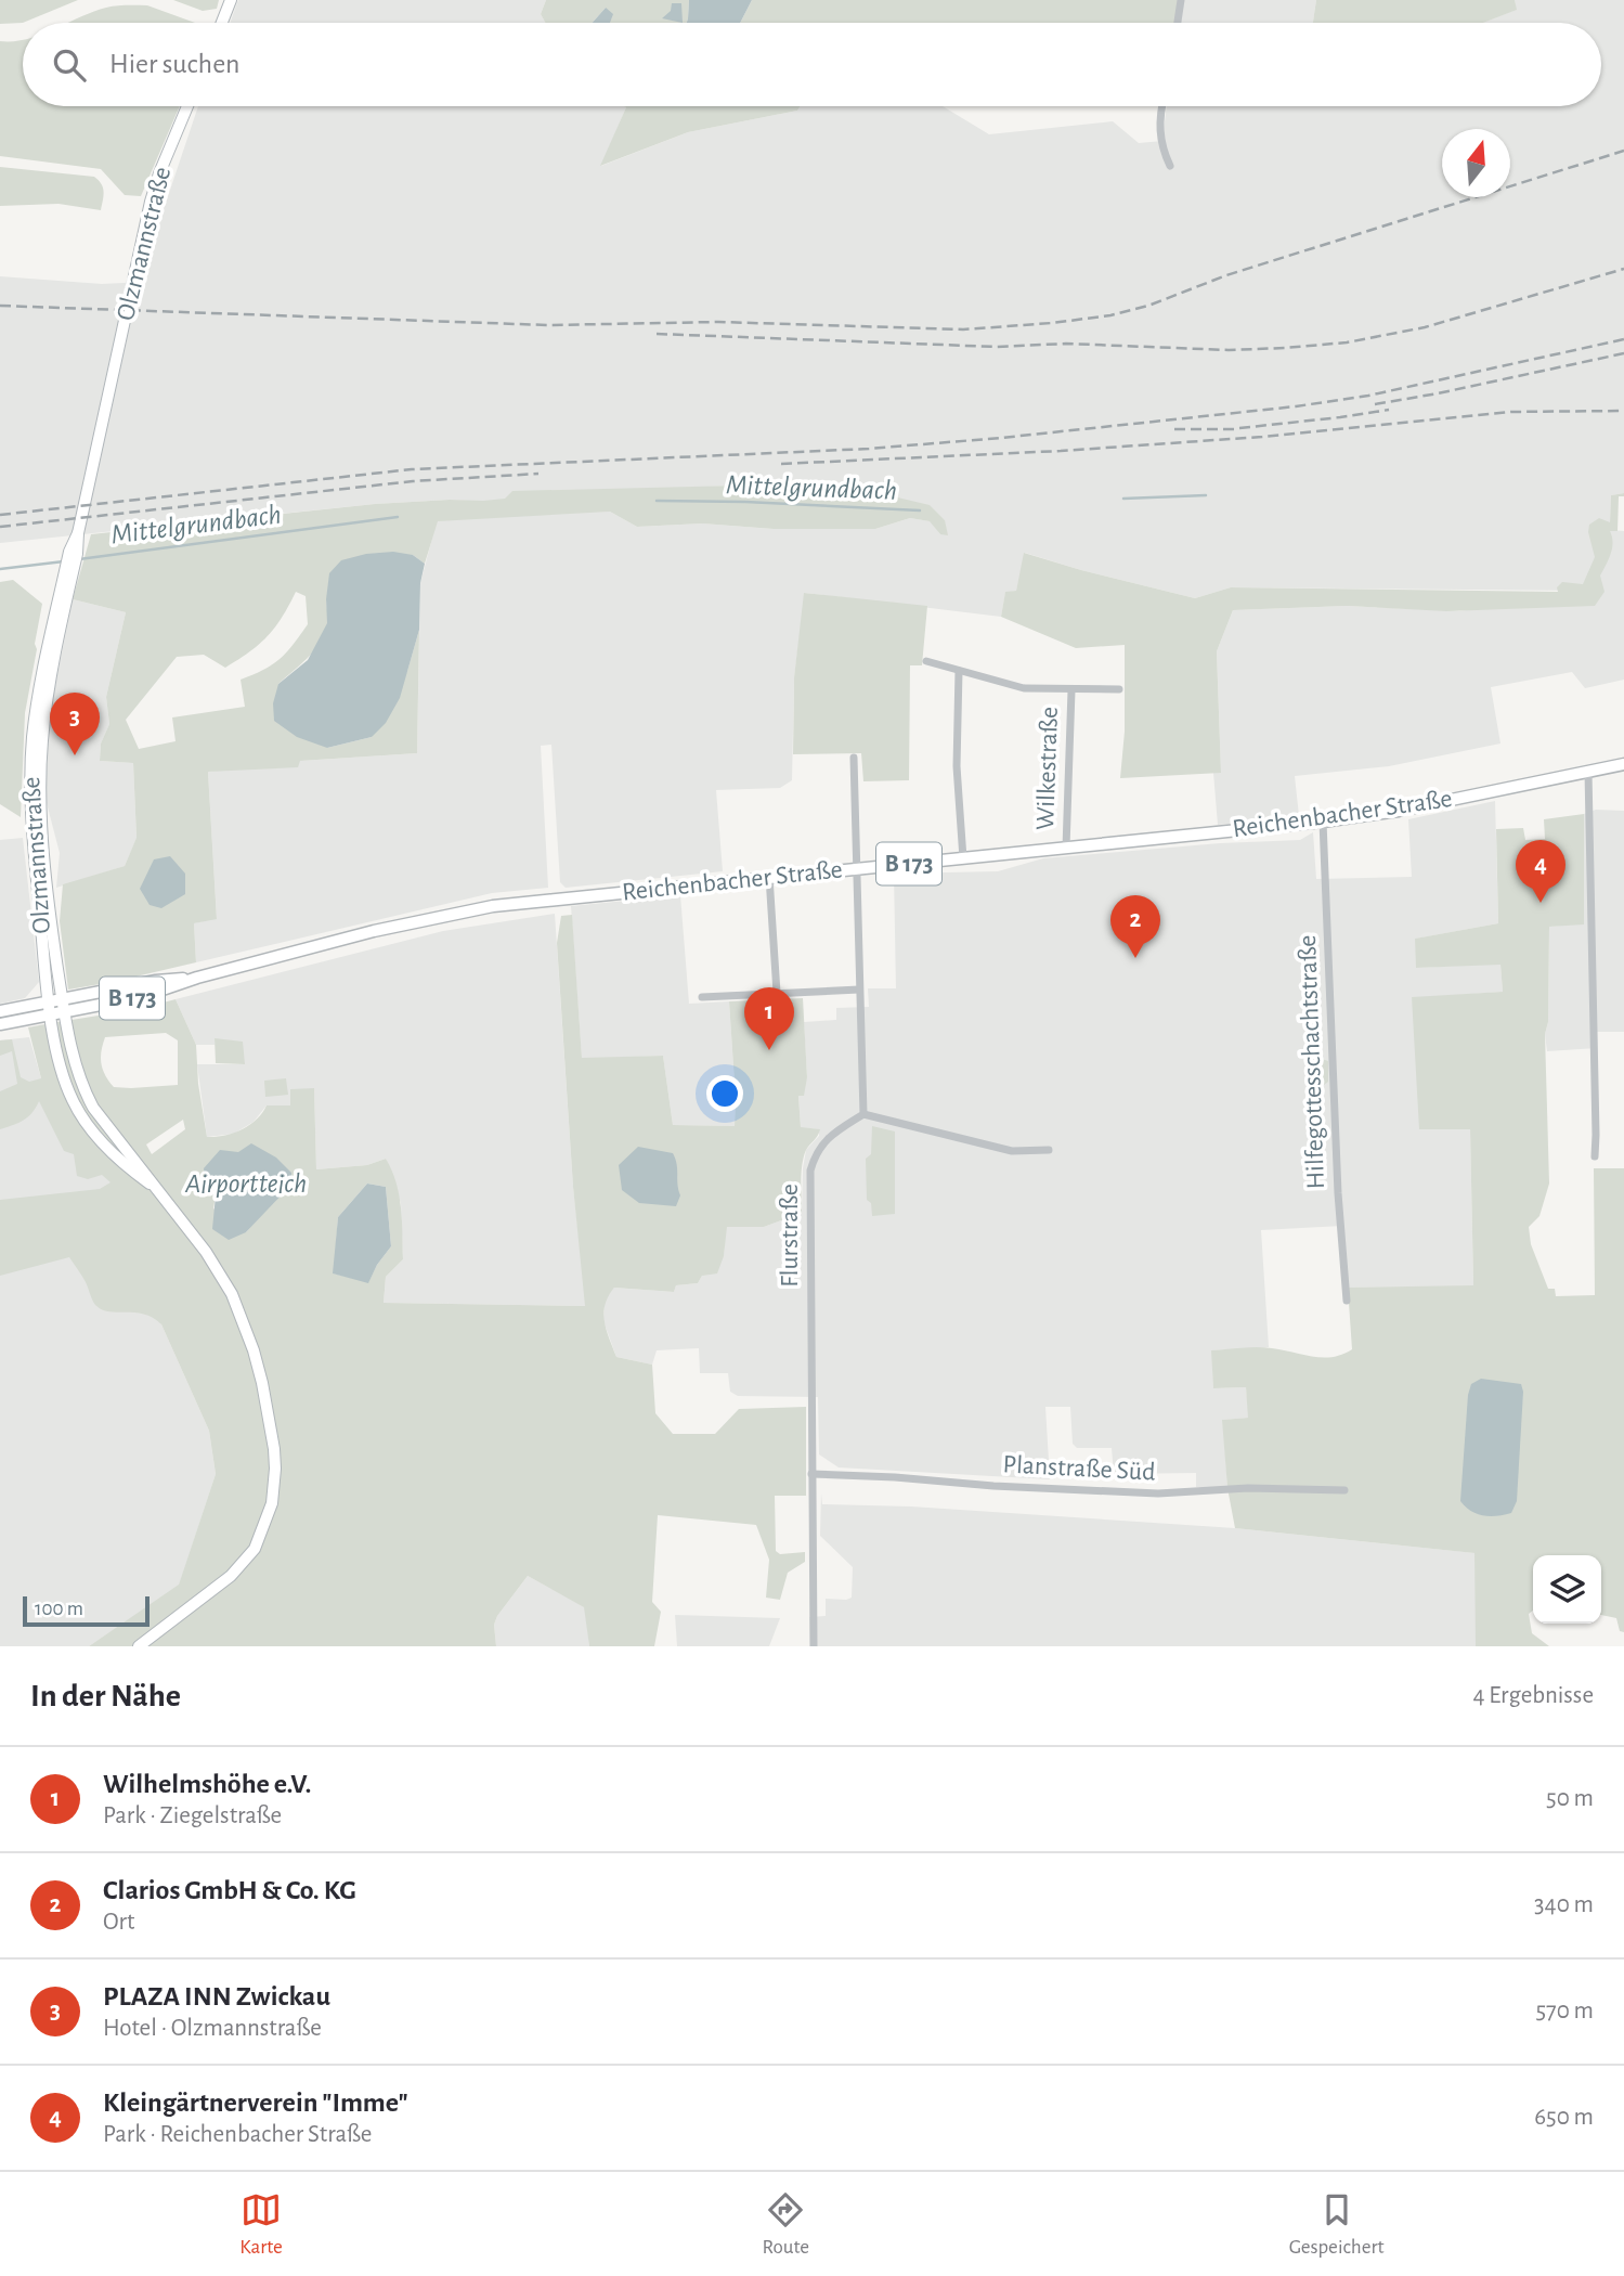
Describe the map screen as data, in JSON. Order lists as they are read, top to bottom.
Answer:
{
  "streets": {
    "main road": ["Olzmannstraße", "Reichenbacher Straße", "B 173"],
    "street": [
      "Wilkestraße",
      "Hilfegottesschachtstraße",
      "Flurstraße",
      "Planstraße Süd"
    ]
  },
  "crossings": [
    ["Olzmannstraße", "Reichenbacher Straße"],
    ["Wilkestraße", "Reichenbacher Straße"],
    ["Reichenbacher Straße", "Hilfegottesschachtstraße"],
    ["Flurstraße", "Planstraße Süd"]
  ],
  "water": ["Mittelgrundbach", "Airportteich"],
  "scale_bar": "100 m",
  "north": "top",
  "page": {
    "search": "Hier suchen",
    "pins": [
      "3",
      "4",
      "2",
      "1"
    ],
    "scale": "100 m",
    "heading": ["In der Nähe", "4 Ergebnisse"],
    "list": [
      {
        "mark": "1",
        "name": "Wilhelmshöhe e.V.",
        "note": "Park · Ziegelstraße",
        "value": "50 m"
      },
      {
        "mark": "2",
        "name": "Clarios GmbH & Co. KG",
        "note": "Ort",
        "value": "340 m"
      },
      {
        "mark": "3",
        "name": "PLAZA INN Zwickau",
        "note": "Hotel · Olzmannstraße",
        "value": "570 m"
      },
      {
        "mark": "4",
        "name": "Kleingärtnerverein \"Imme\"",
        "note": "Park · Reichenbacher Straße",
        "value": "650 m"
      }
    ],
    "nav": ["Karte", "Route", "Gespeichert"]
  }
}
